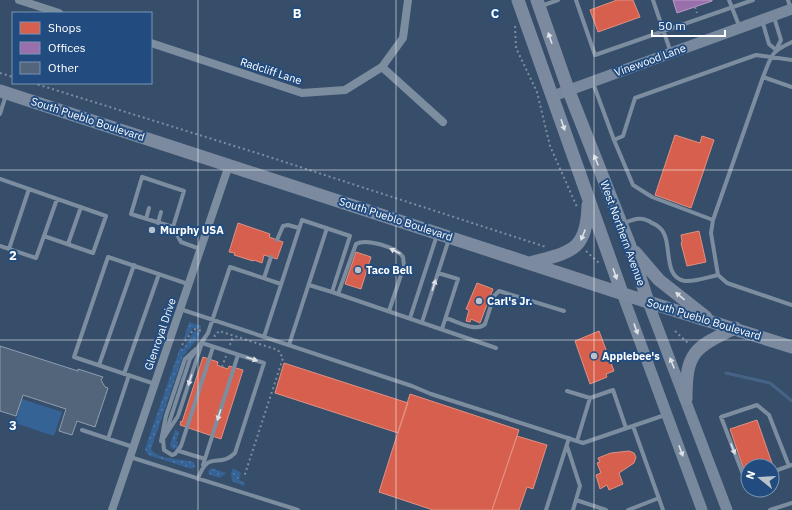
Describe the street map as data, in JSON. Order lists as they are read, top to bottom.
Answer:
{
  "streets": {
    "main road": ["Vinewood Lane", "South Pueblo Boulevard", "West Northern Avenue"],
    "street": ["Radcliff Lane", "Glenroyal Drive"]
  },
  "crossings": [
    ["Vinewood Lane", "West Northern Avenue"],
    ["South Pueblo Boulevard", "West Northern Avenue"],
    ["South Pueblo Boulevard", "Glenroyal Drive"]
  ],
  "places": [
    "Murphy USA",
    "Taco Bell",
    "Carl's Jr.",
    "Applebee's"
  ],
  "legend": ["Shops", "Offices", "Other"],
  "scale_bar": "50 m",
  "north": "left",
  "grid": {
    "columns": ["B", "C"],
    "rows": ["2", "3"]
  }
}
